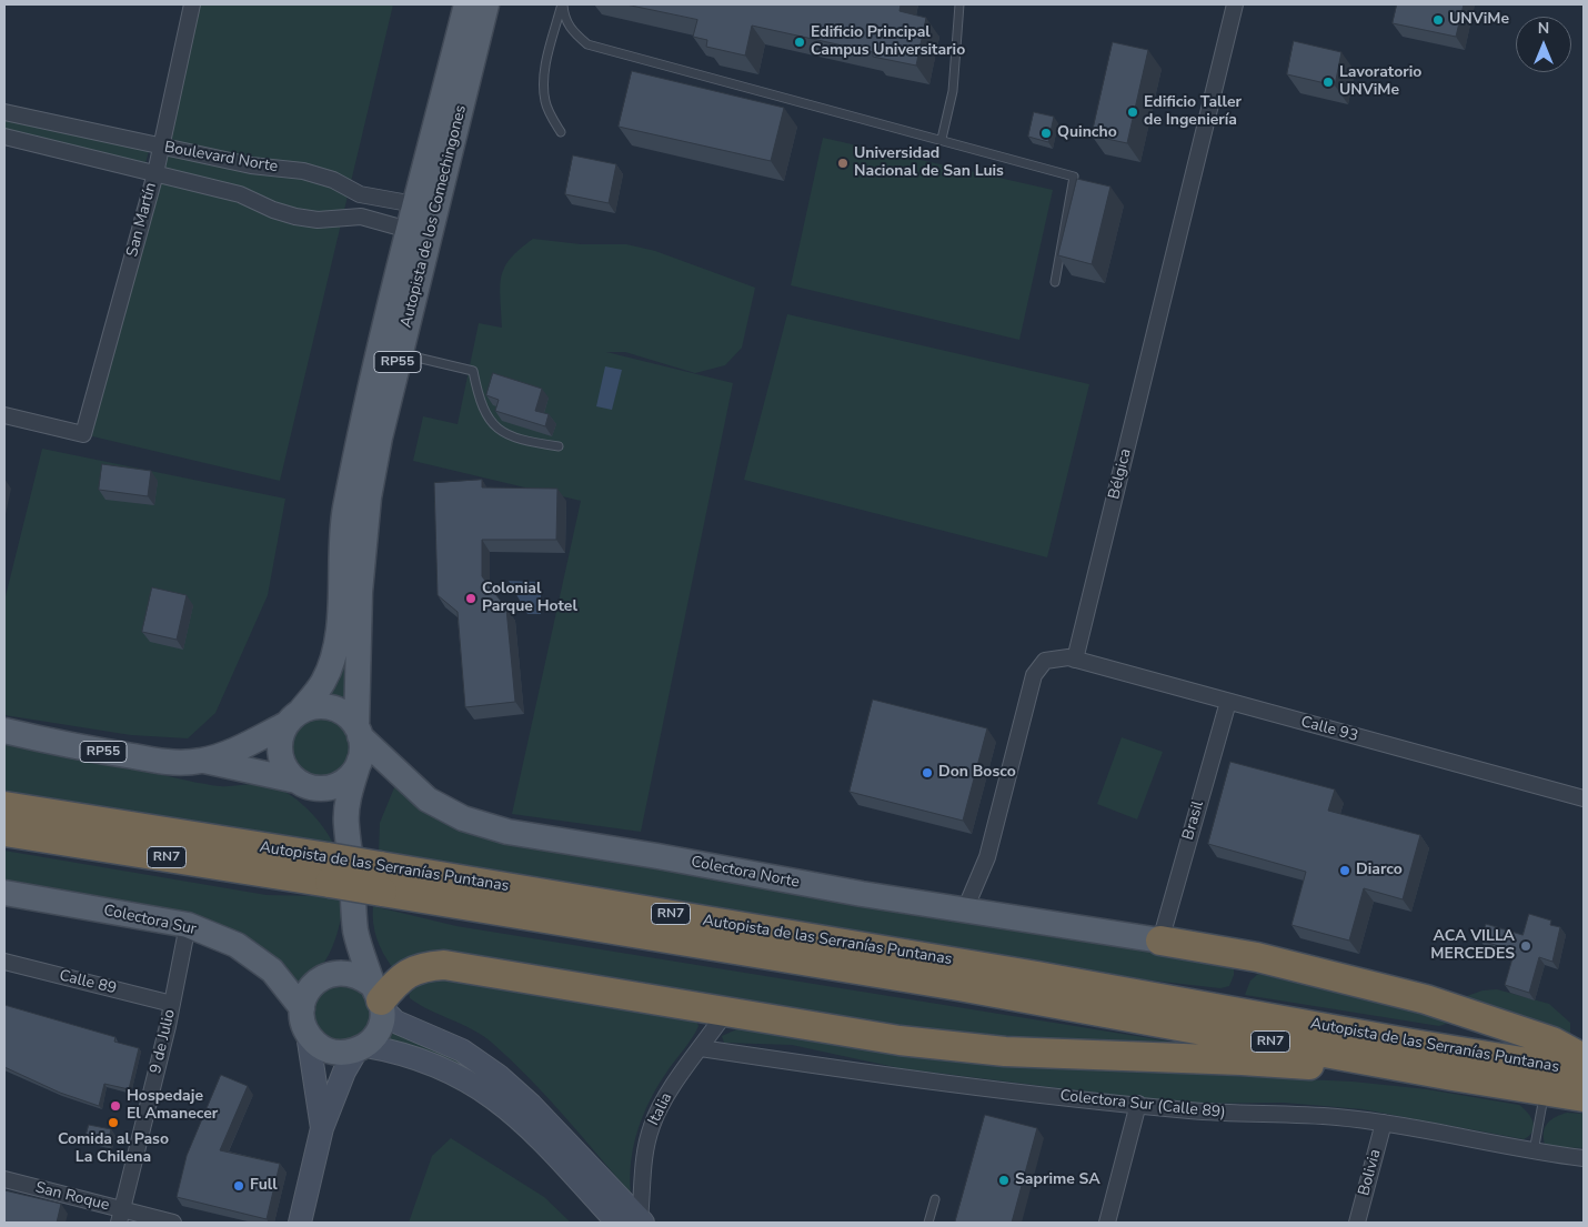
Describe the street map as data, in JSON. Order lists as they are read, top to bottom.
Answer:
{
  "streets": {
    "highway": ["RN7", "Autopista de las Serranías Puntanas"],
    "main road": [
      "Autopista de los Comechingones",
      "RP55",
      "Colectora Norte",
      "Colectora Sur"
    ],
    "street": [
      "Boulevard Norte",
      "San Martín",
      "Bélgica",
      "Calle 93",
      "Brasil",
      "Calle 89",
      "9 de Julio",
      "Colectora Sur (Calle 89)",
      "Italia",
      "Bolivia",
      "San Roque"
    ]
  },
  "crossings": [
    ["Boulevard Norte", "Autopista de los Comechingones"],
    ["Boulevard Norte", "San Martín"],
    ["Autopista de los Comechingones", "RP55"],
    ["Autopista de los Comechingones", "Colectora Norte"],
    ["Autopista de los Comechingones", "Colectora Sur"],
    ["RP55", "Colectora Norte"],
    ["Bélgica", "Calle 93"],
    ["Calle 93", "Brasil"],
    ["Brasil", "Colectora Norte"],
    ["Colectora Sur", "9 de Julio"],
    ["Calle 89", "9 de Julio"],
    ["9 de Julio", "San Roque"],
    ["Colectora Sur (Calle 89)", "Italia"],
    ["Colectora Sur (Calle 89)", "Bolivia"]
  ],
  "places": [
    "UNViMe",
    "Edificio Principal Campus Universitario",
    "Lavoratorio UNViMe",
    "Edificio Taller de Ingeniería",
    "Quincho",
    "Universidad Nacional de San Luis",
    "Colonial Parque Hotel",
    "Don Bosco",
    "Diarco",
    "ACA VILLA MERCEDES",
    "Hospedaje El Amanecer",
    "Comida al Paso La Chilena",
    "Saprime SA",
    "Full"
  ],
  "north": "top"
}
